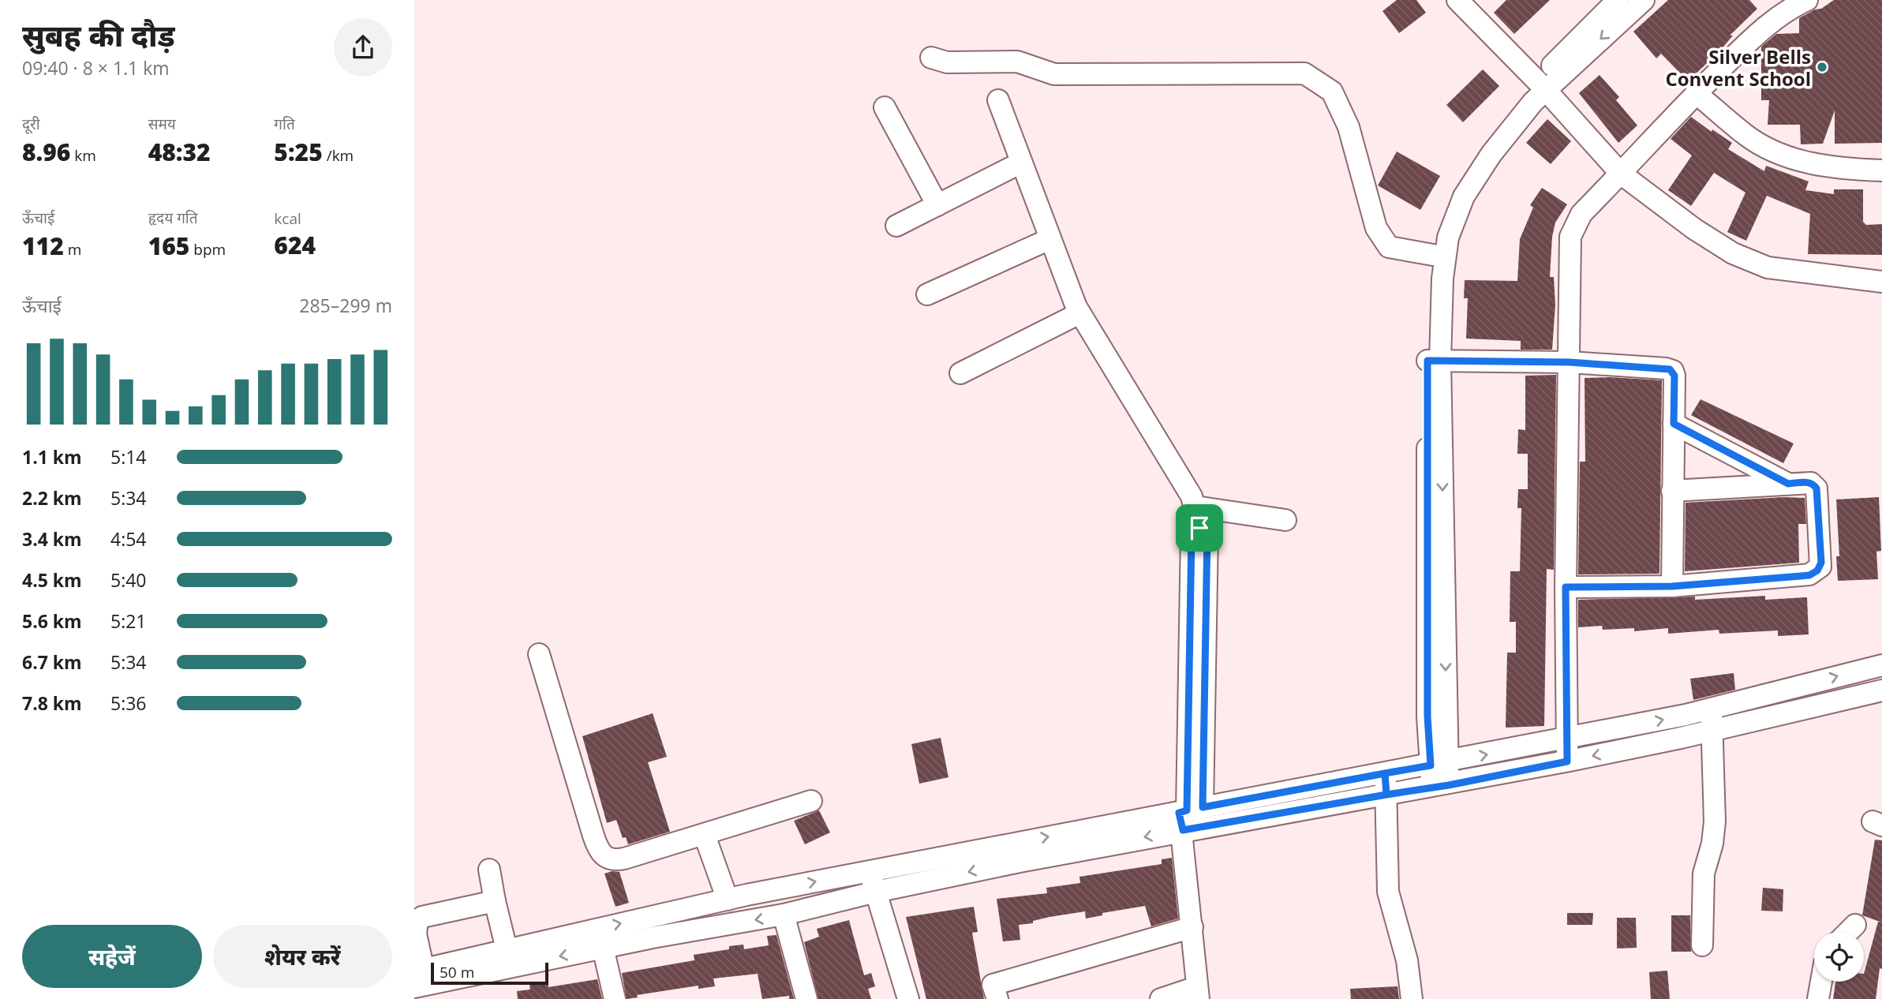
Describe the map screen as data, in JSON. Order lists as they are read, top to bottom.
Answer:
{
  "places": ["Silver Bells Convent School"],
  "scale_bar": "50 m",
  "page": {
    "heading": ["सुबह की दौड़", "09:40 · 8 × 1.1 km"],
    "stats": [
      ["दूरी", "8.96 km"],
      ["समय", "48:32"],
      ["गति", "5:25 /km"],
      ["ऊँचाई", "112 m"],
      ["हृदय गति", "165 bpm"],
      ["kcal", "624"]
    ],
    "chart": ["ऊँचाई", "285–299 m"],
    "list": [
      {
        "name": "1.1 km",
        "note": "5:14"
      },
      {
        "name": "2.2 km",
        "note": "5:34"
      },
      {
        "name": "3.4 km",
        "note": "4:54"
      },
      {
        "name": "4.5 km",
        "note": "5:40"
      },
      {
        "name": "5.6 km",
        "note": "5:21"
      },
      {
        "name": "6.7 km",
        "note": "5:34"
      },
      {
        "name": "7.8 km",
        "note": "5:36"
      }
    ],
    "buttons": ["सहेजें", "शेयर करें"],
    "scale": "50 m"
  }
}
